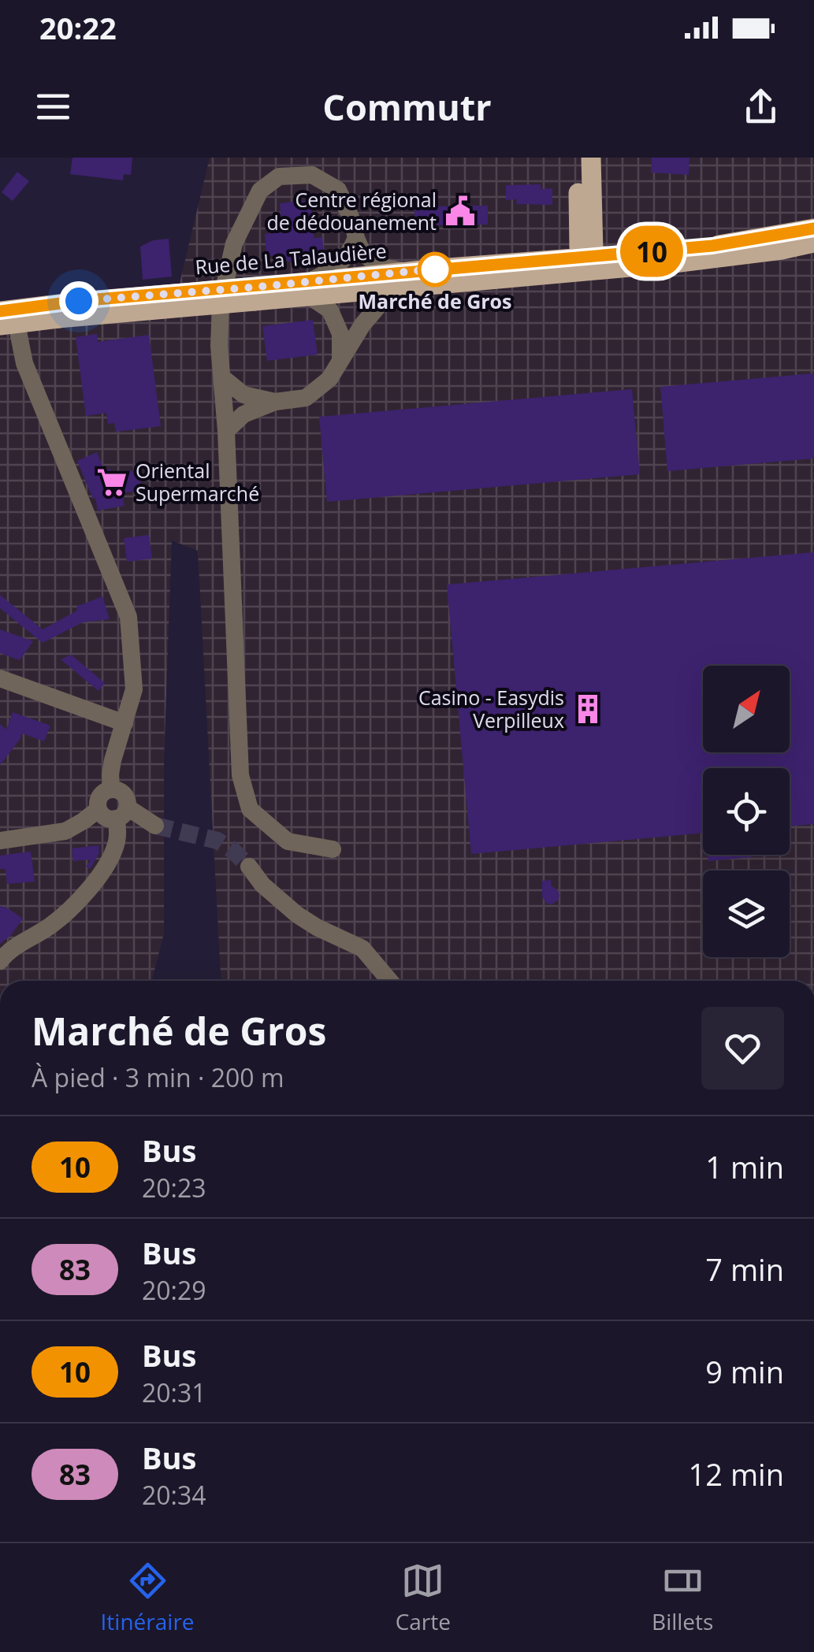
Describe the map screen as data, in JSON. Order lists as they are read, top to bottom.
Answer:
{
  "streets": {
    "main road": ["Rue de La Talaudière"]
  },
  "places": {
    "public building": ["Centre régional de dédouanement"],
    "other": ["Marché de Gros"],
    "supermarket": ["Oriental Supermarché"],
    "building": ["Casino - Easydis Verpilleux"]
  },
  "lines": ["bus line 10"],
  "north": "top right",
  "page": {
    "status": "20:22",
    "header": "Commutr",
    "on_map": "10",
    "heading": ["Marché de Gros", "À pied · 3 min · 200 m"],
    "list": [
      {
        "mark": "10",
        "name": "Bus",
        "note": "20:23",
        "value": "1 min"
      },
      {
        "mark": "83",
        "name": "Bus",
        "note": "20:29",
        "value": "7 min"
      },
      {
        "mark": "10",
        "name": "Bus",
        "note": "20:31",
        "value": "9 min"
      },
      {
        "mark": "83",
        "name": "Bus",
        "note": "20:34",
        "value": "12 min"
      }
    ],
    "tabs": ["Itinéraire", "Carte", "Billets"]
  }
}
